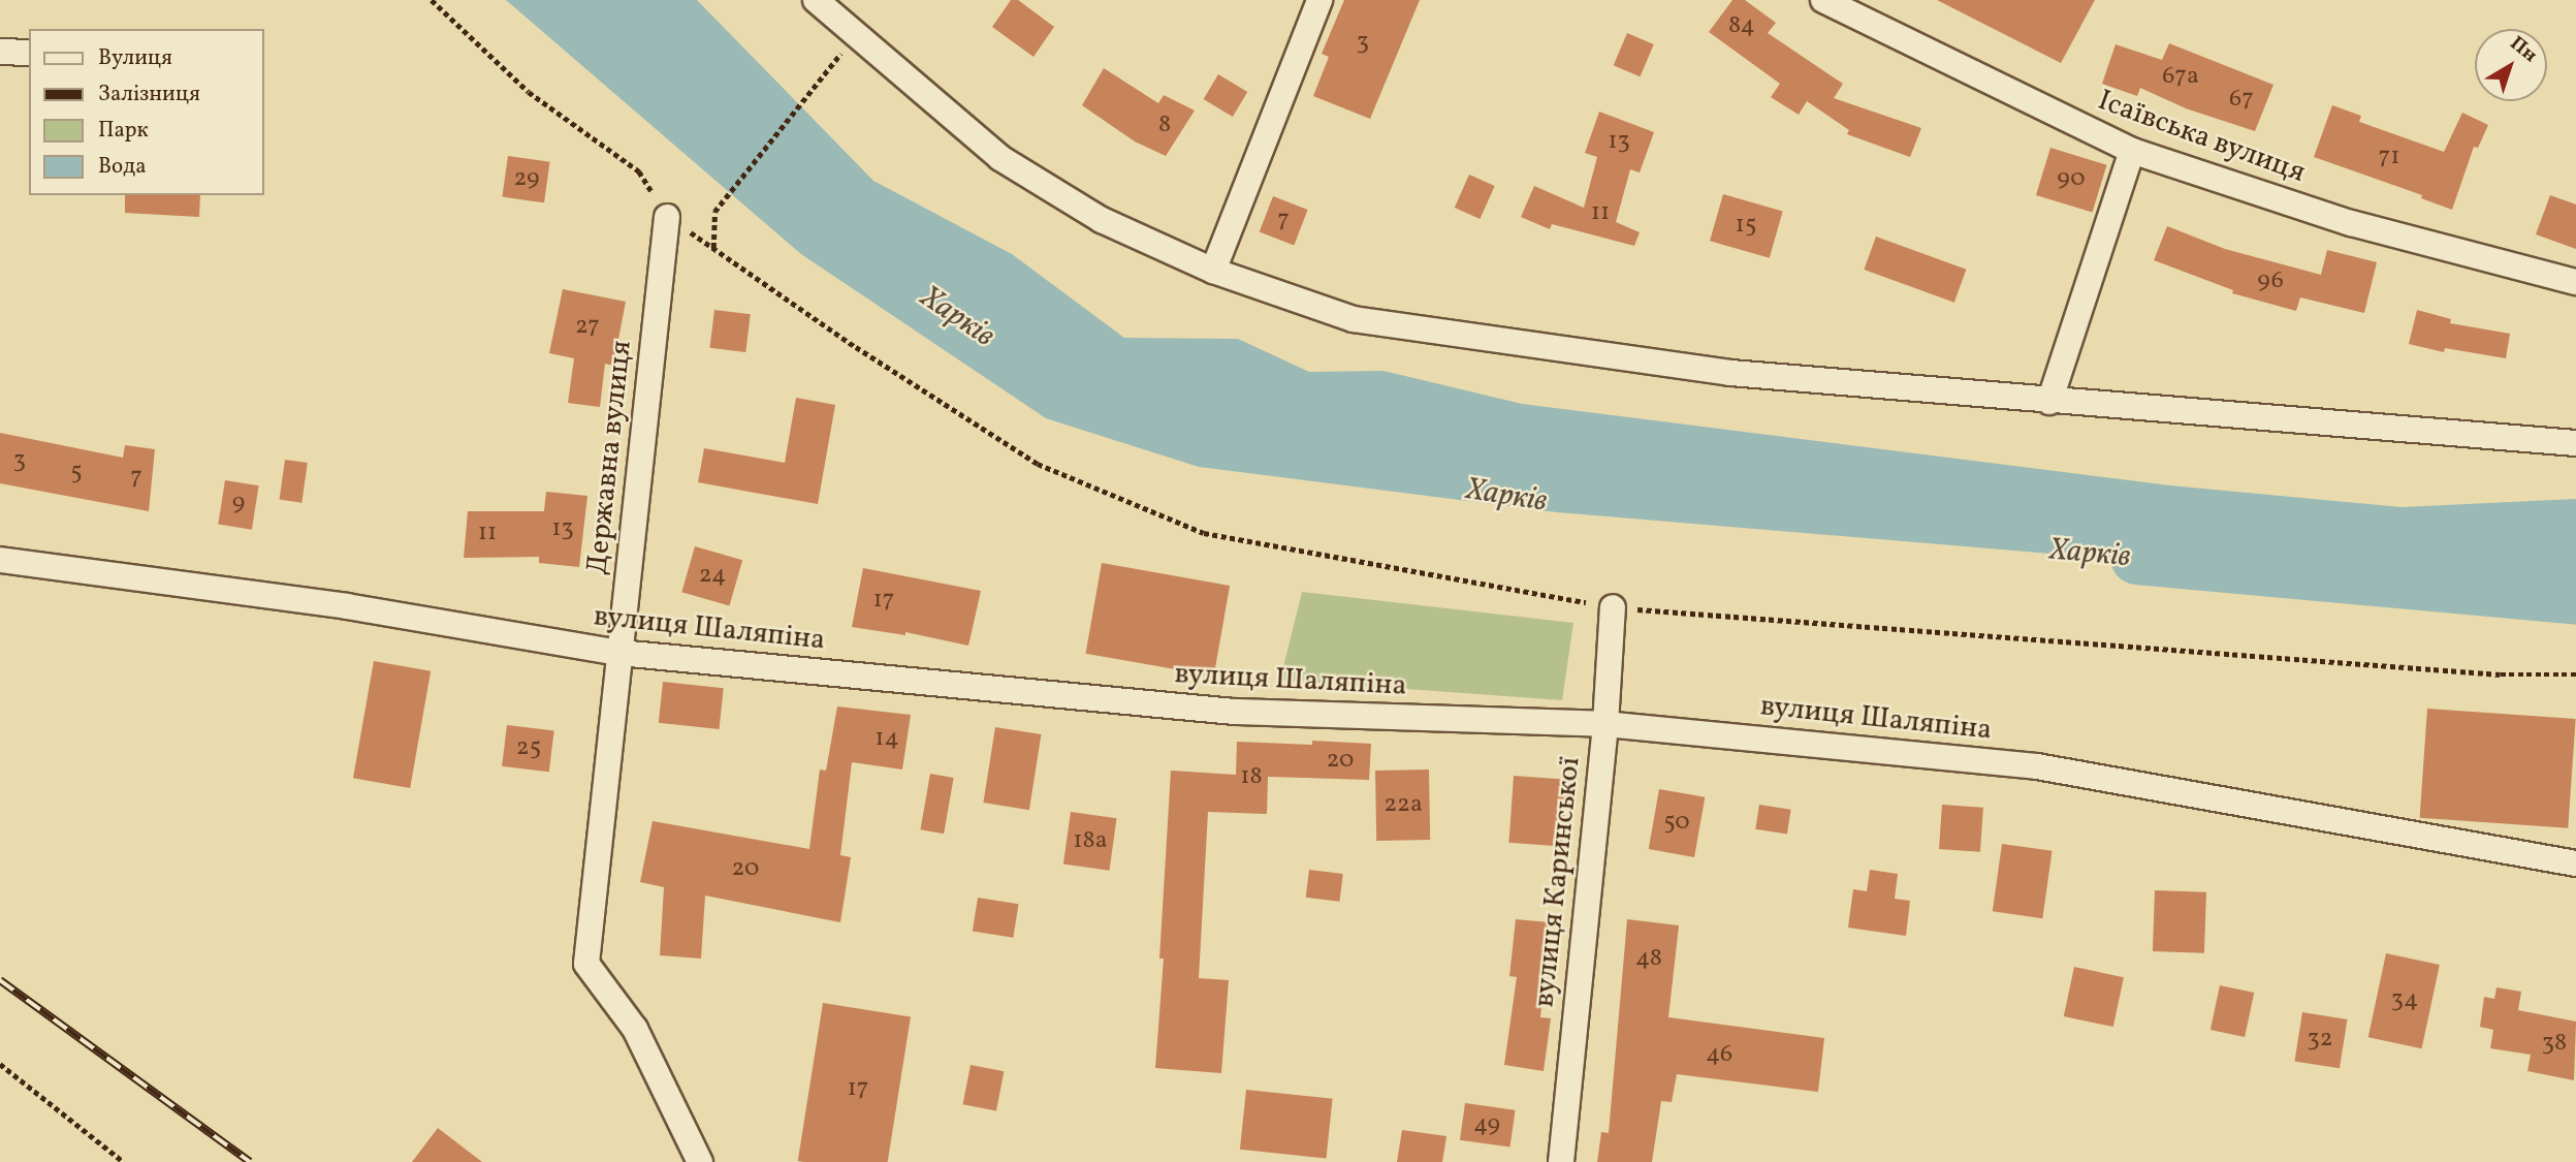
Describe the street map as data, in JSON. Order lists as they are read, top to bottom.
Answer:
{
  "streets": {
    "street": [
      "Ісаївська вулиця",
      "Державна вулиця",
      "вулиця Шаляпіна",
      "вулиця Каринської"
    ]
  },
  "crossings": [
    ["Державна вулиця", "вулиця Шаляпіна"],
    ["вулиця Шаляпіна", "вулиця Каринської"]
  ],
  "water": ["Харків"],
  "house_numbers": [
    "84",
    "3",
    "67а",
    "67",
    "8",
    "13",
    "71",
    "29",
    "90",
    "11",
    "7",
    "15",
    "96",
    "27",
    "3",
    "5",
    "7",
    "9",
    "13",
    "11",
    "24",
    "17",
    "14",
    "25",
    "20",
    "18",
    "22а",
    "50",
    "18а",
    "20",
    "48",
    "34",
    "32",
    "38",
    "46",
    "17",
    "49"
  ],
  "legend": [
    "Вулиця",
    "Залізниця",
    "Парк",
    "Вода"
  ],
  "north": "top right"
}
